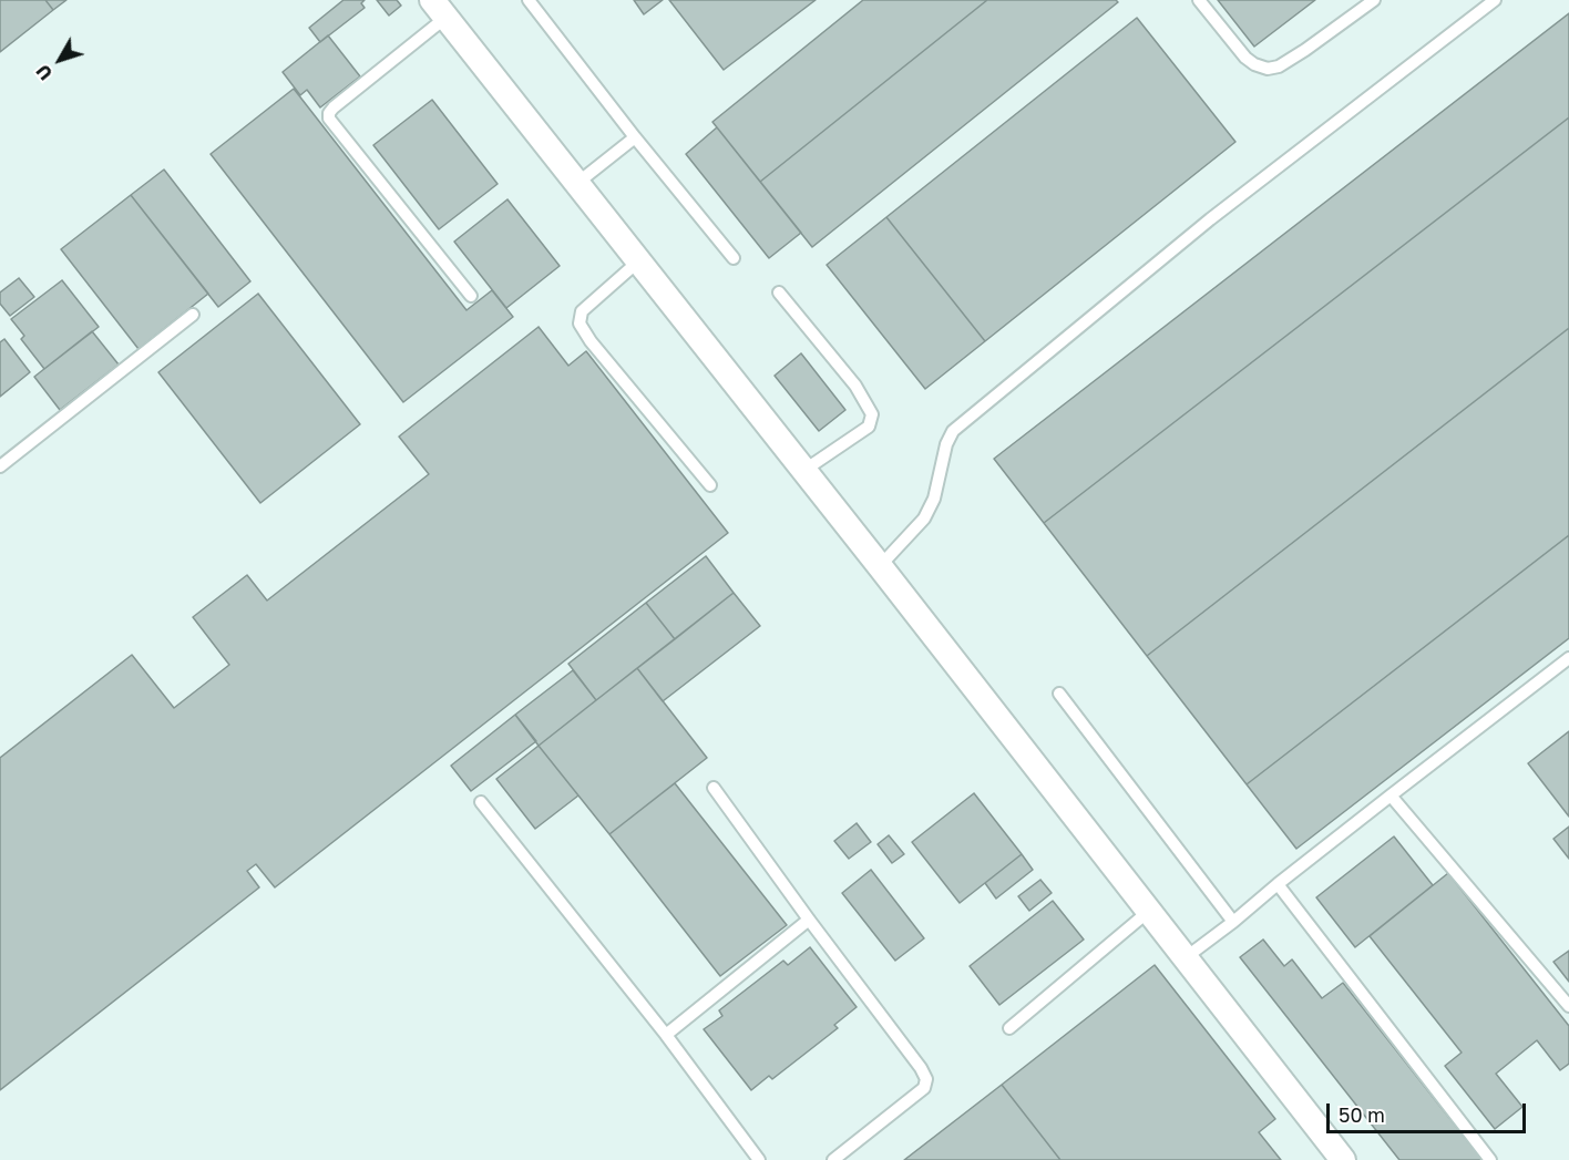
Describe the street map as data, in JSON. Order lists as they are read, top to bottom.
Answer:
{
  "scale_bar": "50 m",
  "north": "bottom left"
}
